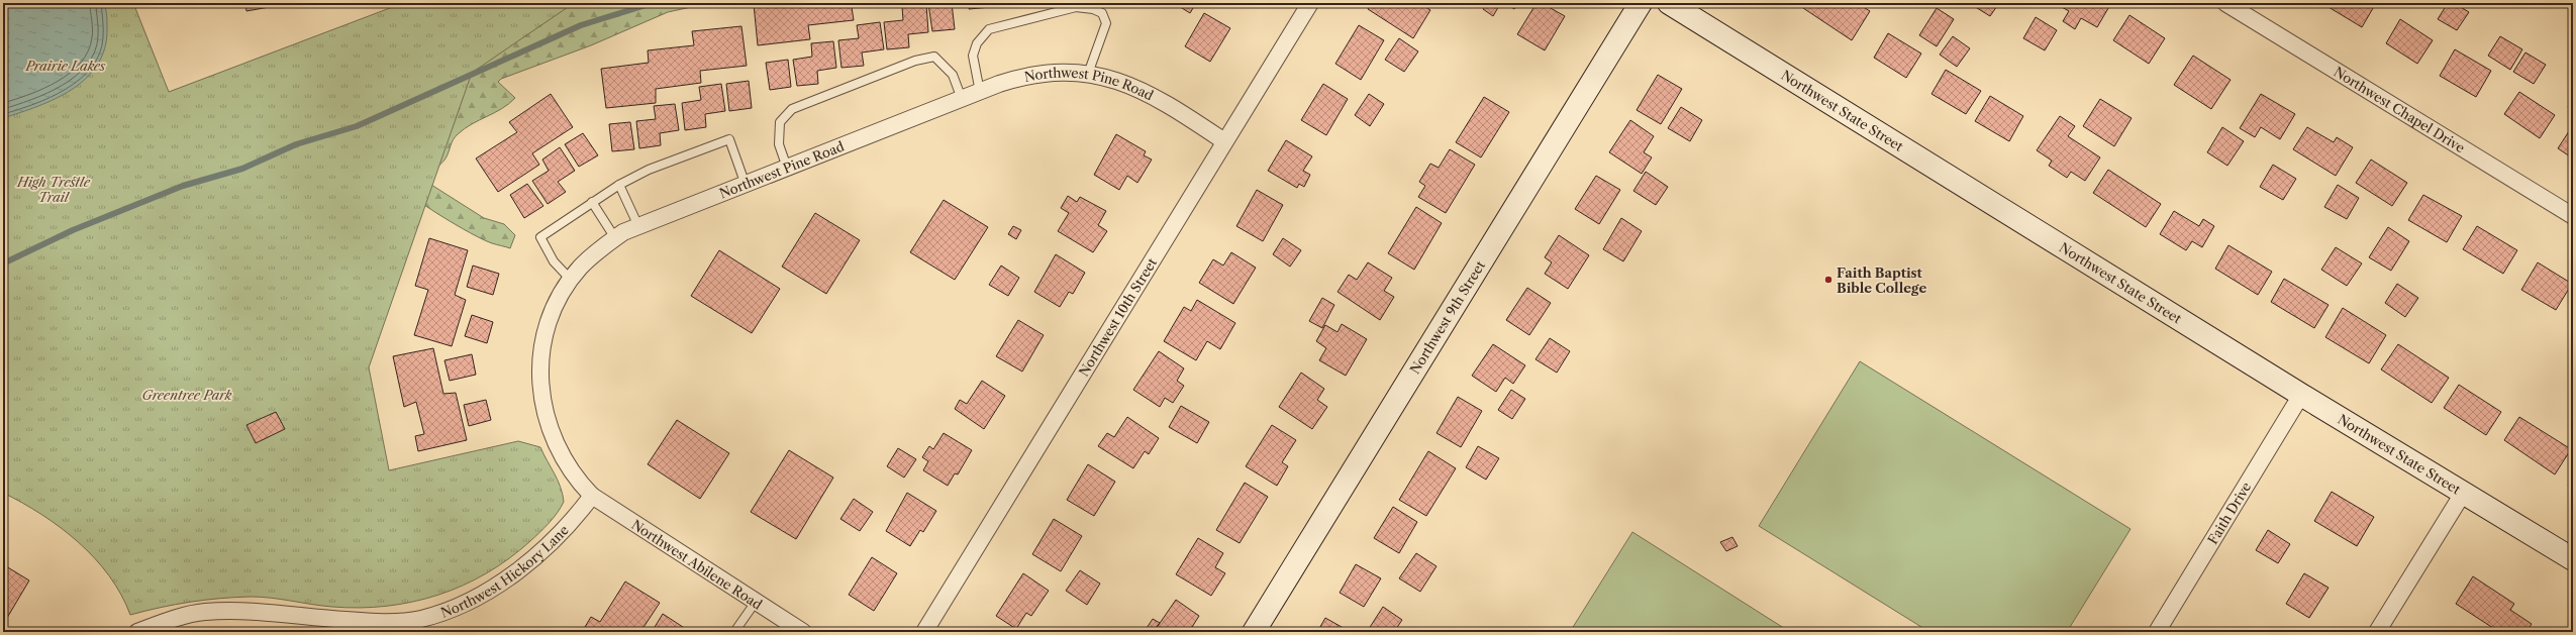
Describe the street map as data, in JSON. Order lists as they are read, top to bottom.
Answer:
{
  "streets": {
    "main road": ["Northwest State Street", "Northwest 9th Street"],
    "street": [
      "Northwest Pine Road",
      "Northwest Chapel Drive",
      "Northwest 10th Street",
      "Faith Drive",
      "Northwest Abilene Road",
      "Northwest Hickory Lane"
    ]
  },
  "crossings": [
    ["Northwest Pine Road", "Northwest 10th Street"],
    ["Northwest Pine Road", "Northwest Abilene Road"],
    ["Northwest Pine Road", "Northwest Hickory Lane"],
    ["Northwest State Street", "Faith Drive"],
    ["Northwest Abilene Road", "Northwest Hickory Lane"]
  ],
  "parks": ["Prairie Lakes", "High Trestle Trail", "Greentree Park"],
  "places": ["Faith Baptist Bible College"]
}
